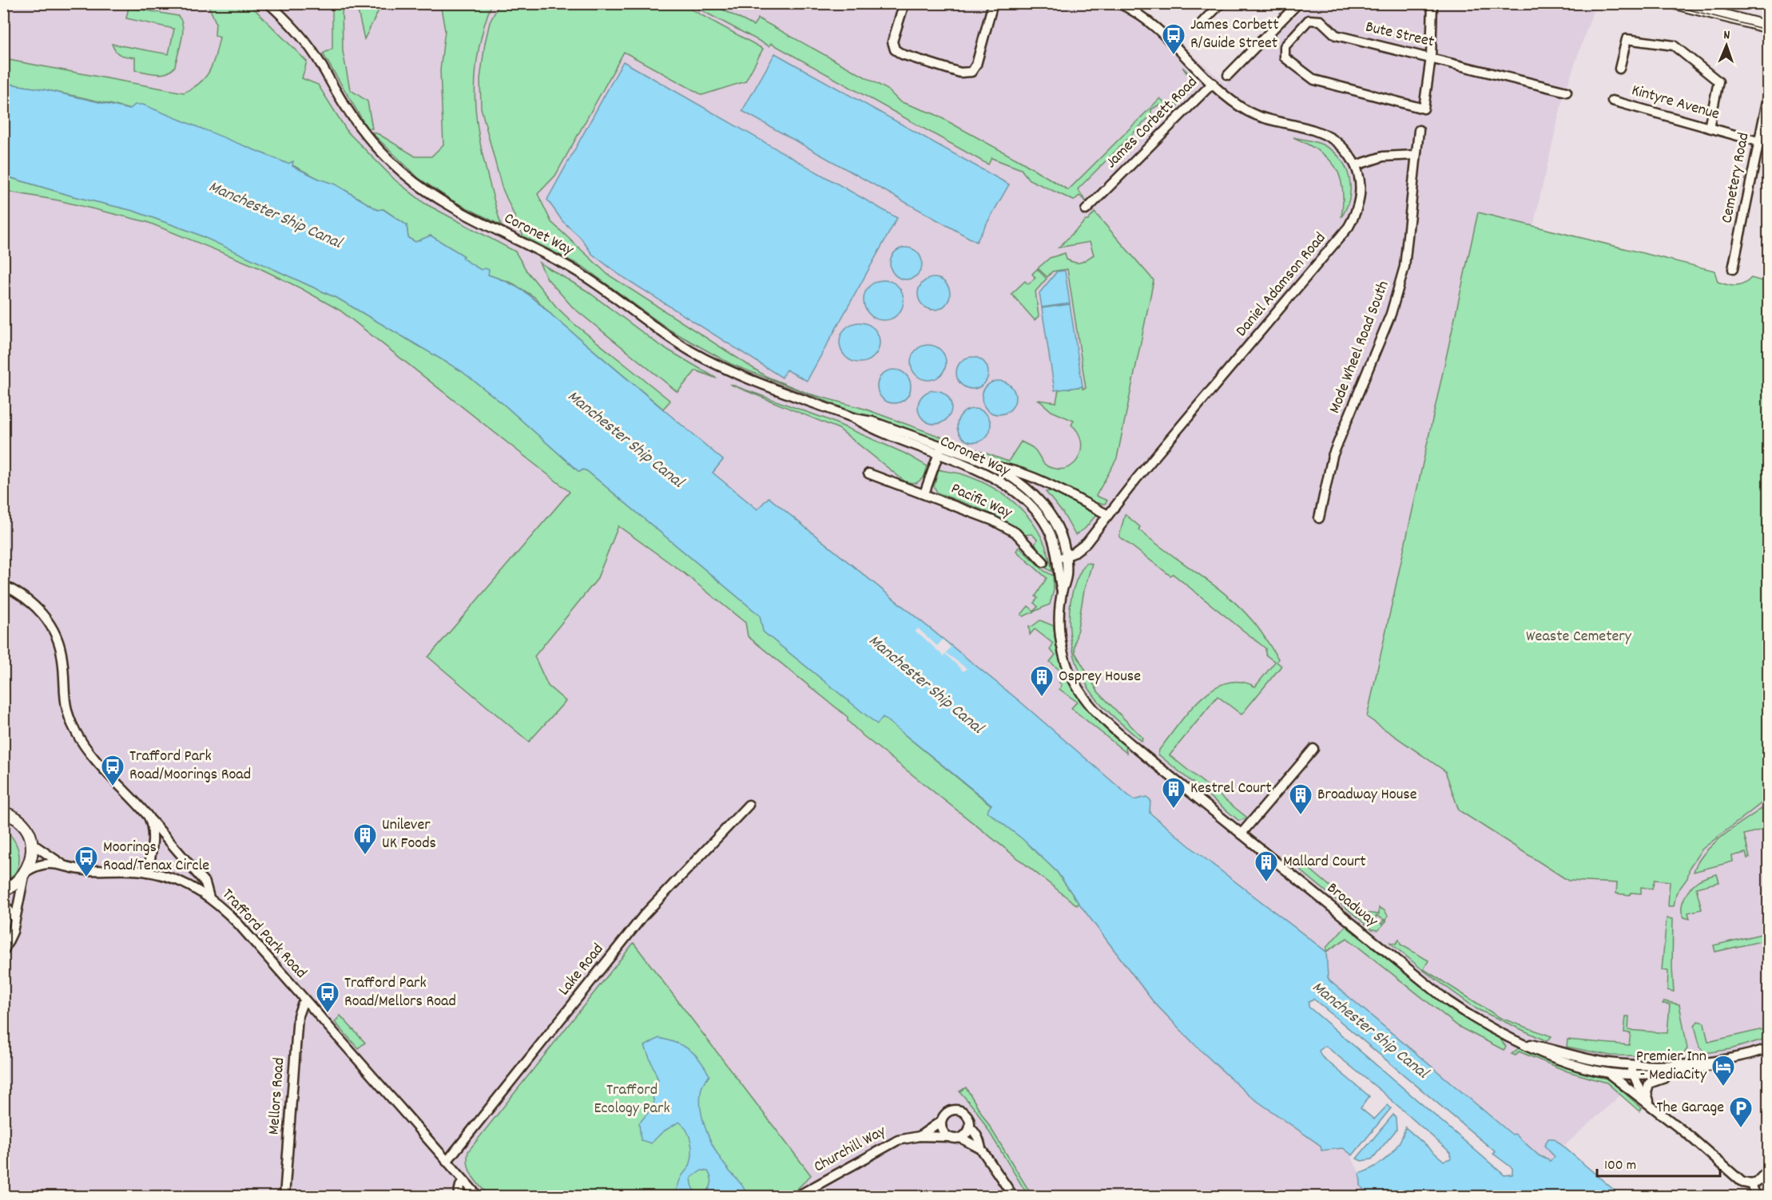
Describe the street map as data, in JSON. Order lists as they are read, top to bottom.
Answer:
{
  "streets": {
    "street": [
      "Bute Street",
      "Kintyre Avenue",
      "James Corbett Road",
      "Cemetery Road",
      "Coronet Way",
      "Daniel Adamson Road",
      "Mode Wheel Road South",
      "Pacific Way",
      "Broadway",
      "Trafford Park Road",
      "Lake Road",
      "Mellors Road",
      "Churchill Way"
    ]
  },
  "crossings": [
    ["Kintyre Avenue", "Cemetery Road"],
    ["James Corbett Road", "Daniel Adamson Road"],
    ["Coronet Way", "Daniel Adamson Road"],
    ["Coronet Way", "Pacific Way"],
    ["Coronet Way", "Broadway"],
    ["Trafford Park Road", "Lake Road"],
    ["Trafford Park Road", "Mellors Road"]
  ],
  "water": ["Manchester Ship Canal"],
  "parks": ["Weaste Cemetery", "Trafford Ecology Park"],
  "places": {
    "bus stop": [
      "James Corbett R/Guide Street",
      "Trafford Park Road/Moorings Road",
      "Moorings Road/Tenax Circle",
      "Trafford Park Road/Mellors Road"
    ],
    "building": [
      "Osprey House",
      "Kestrel Court",
      "Broadway House",
      "Unilever UK Foods",
      "Mallard Court"
    ],
    "hotel": ["Premier Inn - MediaCity"],
    "parking": ["The Garage"]
  },
  "scale_bar": "100 m",
  "north": "top"
}
